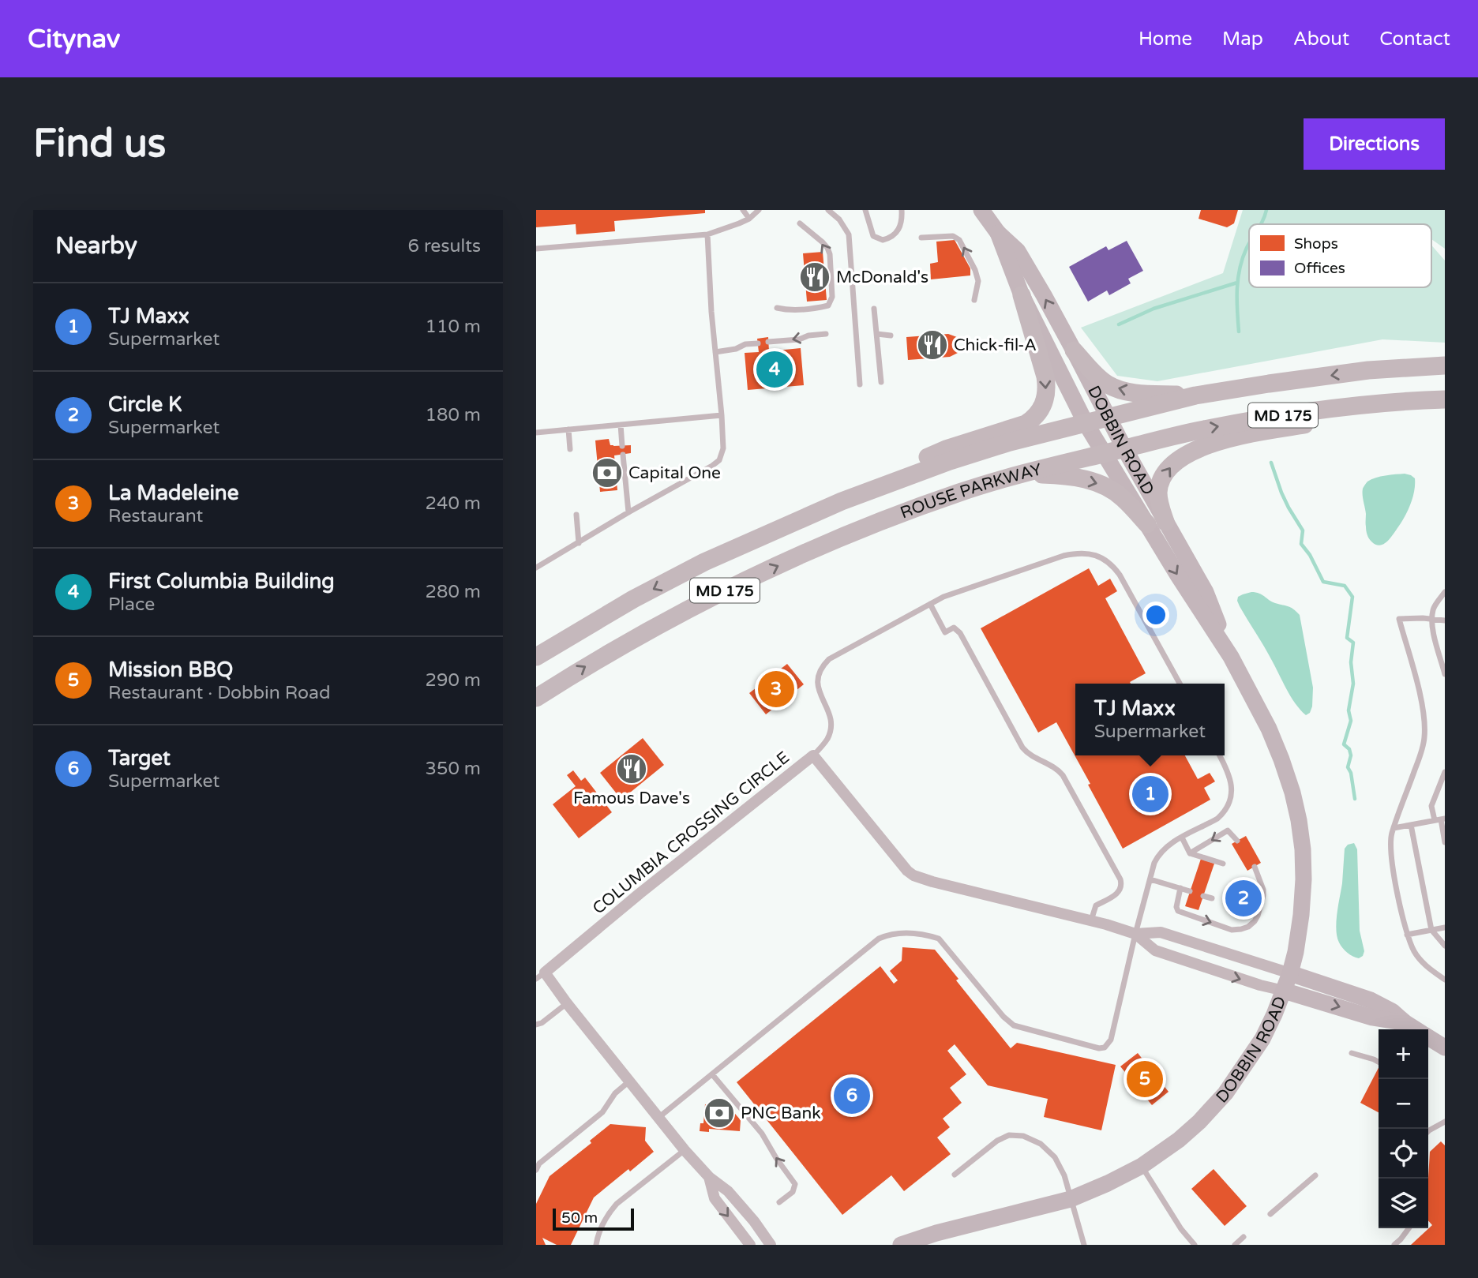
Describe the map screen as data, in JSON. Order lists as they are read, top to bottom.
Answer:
{
  "streets": {
    "main road": ["MD 175", "ROUSE PARKWAY"],
    "street": ["DOBBIN ROAD", "COLUMBIA CROSSING CIRCLE"]
  },
  "crossings": [
    ["DOBBIN ROAD", "ROUSE PARKWAY"],
    ["DOBBIN ROAD", "COLUMBIA CROSSING CIRCLE"]
  ],
  "places": {
    "restaurant": ["McDonald's", "Chick-fil-A", "Famous Dave's"],
    "bank": ["Capital One", "PNC Bank"]
  },
  "legend": ["Shops", "Offices"],
  "scale_bar": "50 m",
  "page": {
    "header": "Citynav",
    "nav": [
      "Home",
      "Map",
      "About",
      "Contact"
    ],
    "buttons": "Directions",
    "title": "Find us",
    "heading": ["Nearby", "6 results"],
    "list": [
      {
        "mark": "1",
        "name": "TJ Maxx",
        "note": "Supermarket",
        "value": "110 m"
      },
      {
        "mark": "2",
        "name": "Circle K",
        "note": "Supermarket",
        "value": "180 m"
      },
      {
        "mark": "3",
        "name": "La Madeleine",
        "note": "Restaurant",
        "value": "240 m"
      },
      {
        "mark": "4",
        "name": "First Columbia Building",
        "note": "Place",
        "value": "280 m"
      },
      {
        "mark": "5",
        "name": "Mission BBQ",
        "note": "Restaurant · Dobbin Road",
        "value": "290 m"
      },
      {
        "mark": "6",
        "name": "Target",
        "note": "Supermarket",
        "value": "350 m"
      }
    ],
    "pins": [
      "4",
      "3",
      "1",
      "2",
      "5",
      "6"
    ],
    "popup": ["TJ Maxx", "Supermarket"],
    "map_buttons": ["+", "−"],
    "scale": "50 m"
  }
}
